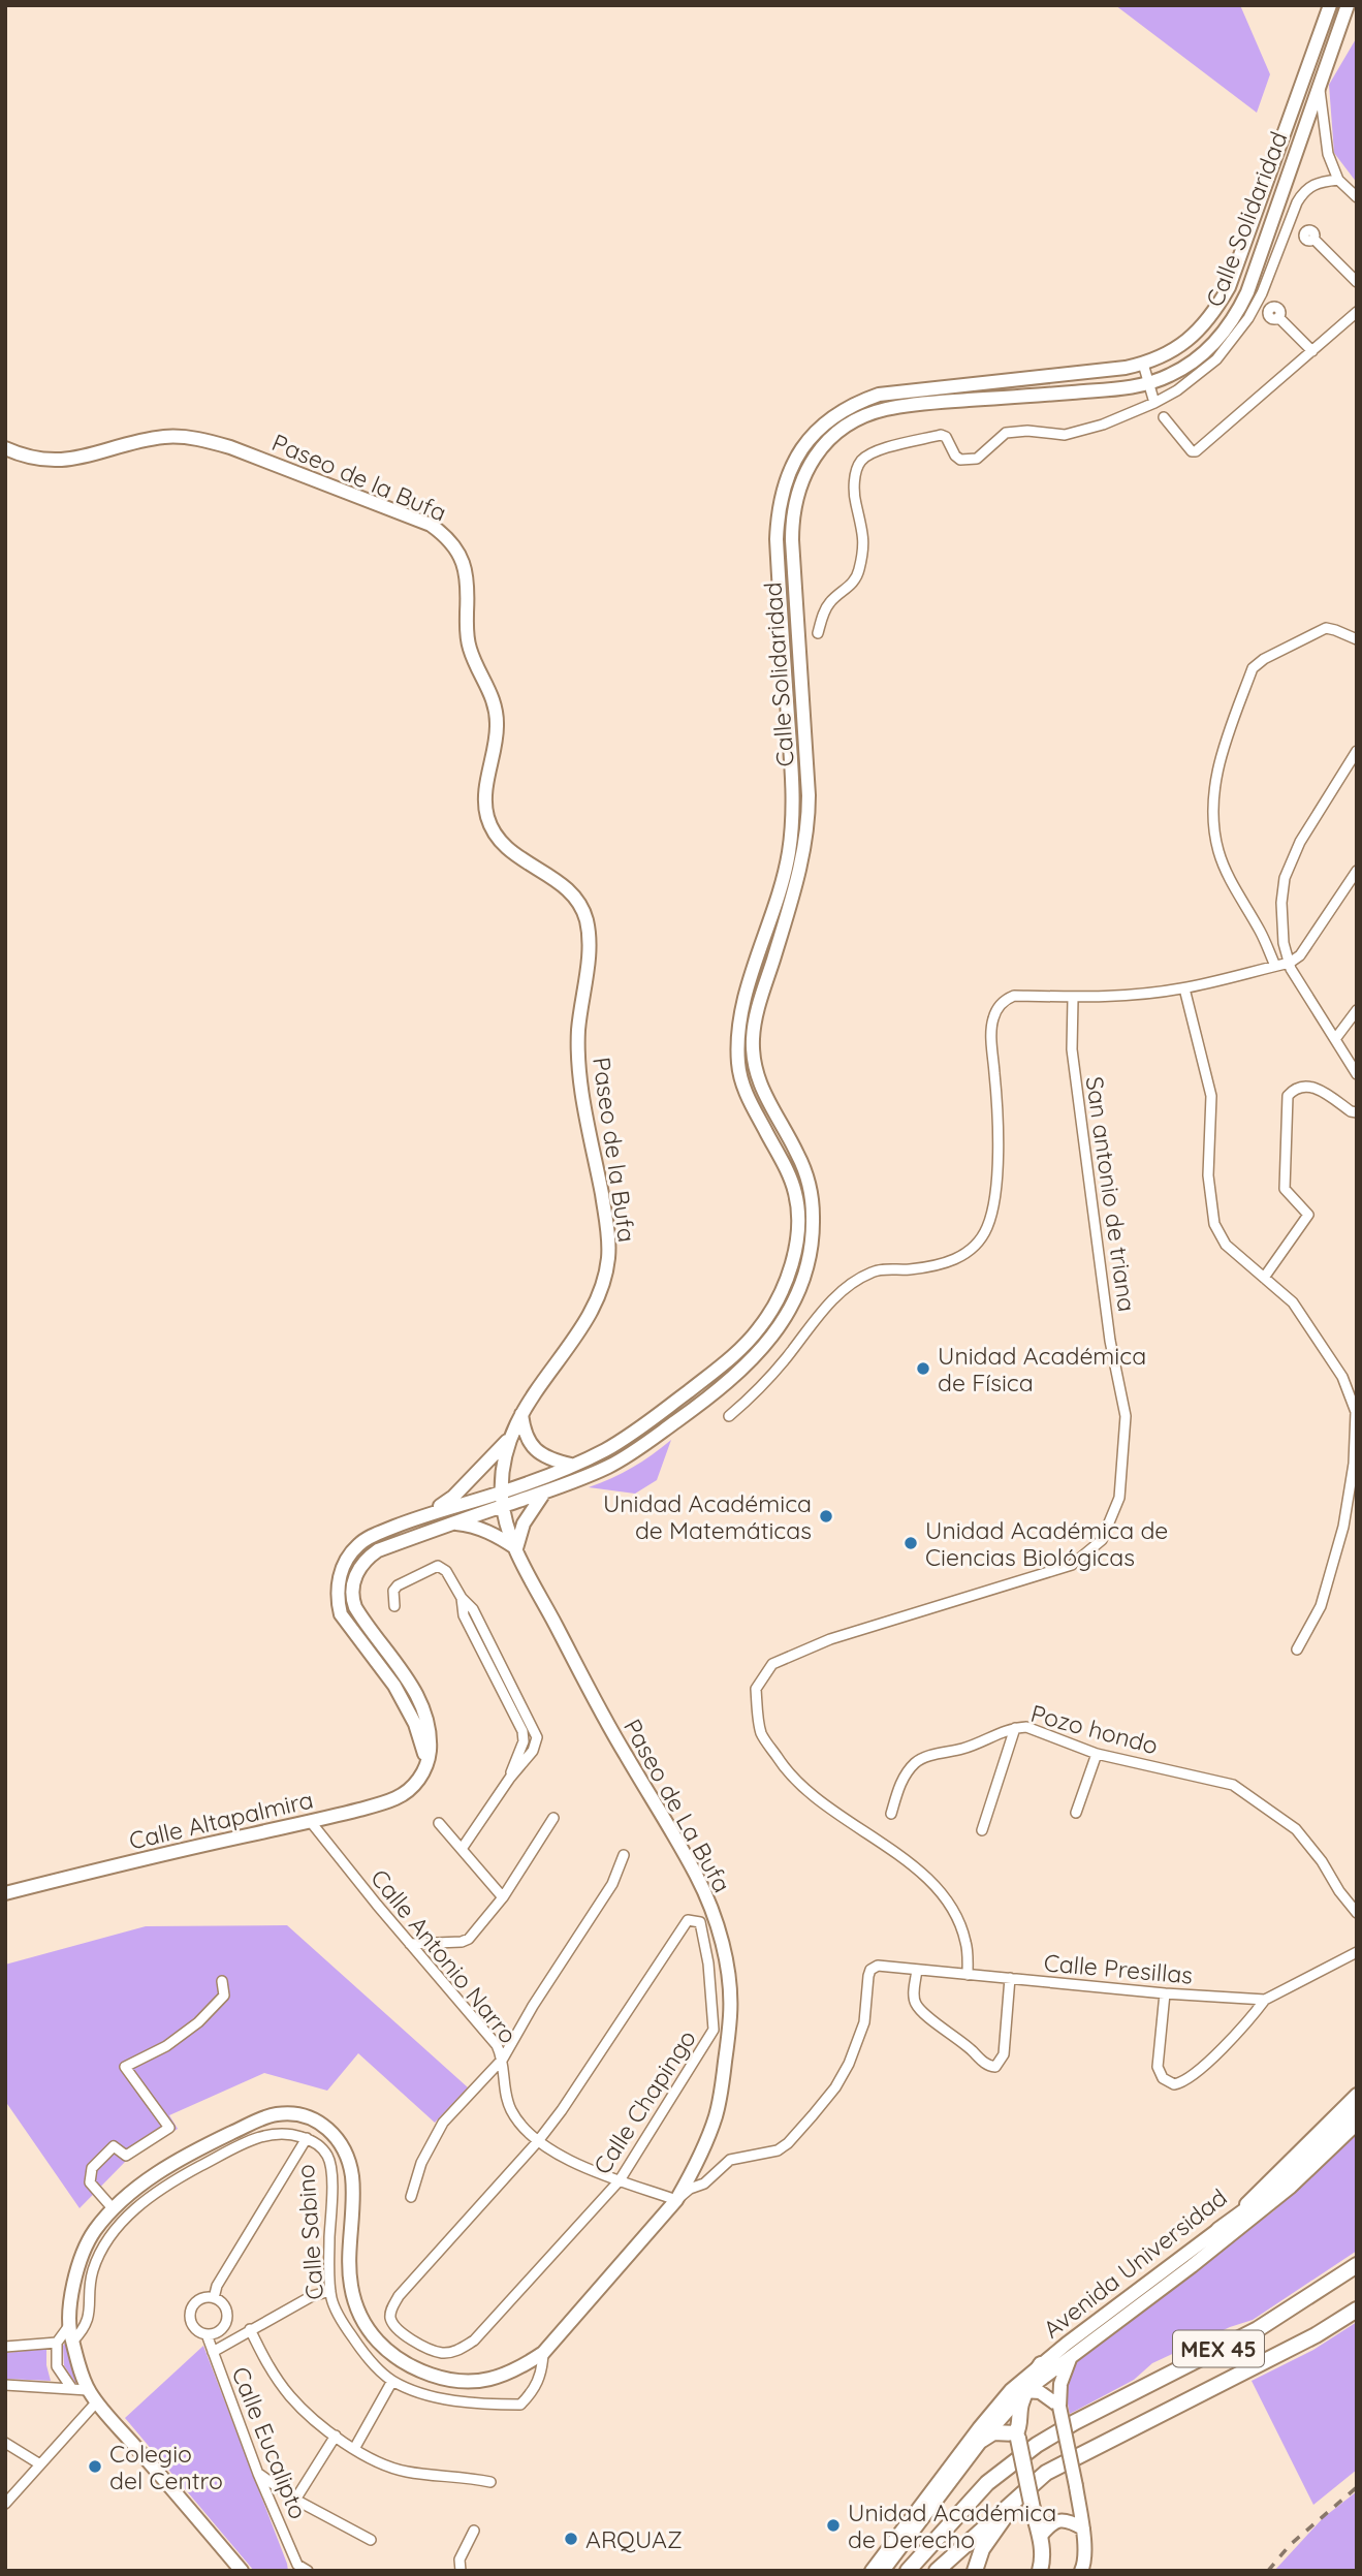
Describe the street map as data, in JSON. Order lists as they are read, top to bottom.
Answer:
{
  "streets": {
    "main road": [
      "Calle Solidaridad",
      "Paseo de la Bufa",
      "Paseo de La Bufa",
      "Calle Altapalmira",
      "Avenida Universidad",
      "MEX 45"
    ],
    "street": [
      "San antonio de triana",
      "Pozo hondo",
      "Calle Antonio Narro",
      "Calle Presillas",
      "Calle Chapingo",
      "Calle Sabino",
      "Calle Eucalipto"
    ]
  },
  "crossings": [
    ["Calle Solidaridad", "Paseo de la Bufa"],
    ["Paseo de la Bufa", "Paseo de La Bufa"],
    ["San antonio de triana", "Calle Presillas"],
    ["Paseo de La Bufa", "Calle Antonio Narro"],
    ["Paseo de La Bufa", "Calle Presillas"],
    ["Paseo de La Bufa", "Calle Sabino"],
    ["Calle Altapalmira", "Calle Antonio Narro"],
    ["Calle Antonio Narro", "Calle Presillas"],
    ["Calle Antonio Narro", "Calle Chapingo"]
  ],
  "places": [
    "Unidad Académica de Física",
    "Unidad Académica de Matemáticas",
    "Unidad Académica de Ciencias Biológicas",
    "Colegio del Centro",
    "Unidad Académica de Derecho",
    "ARQUAZ"
  ]
}
